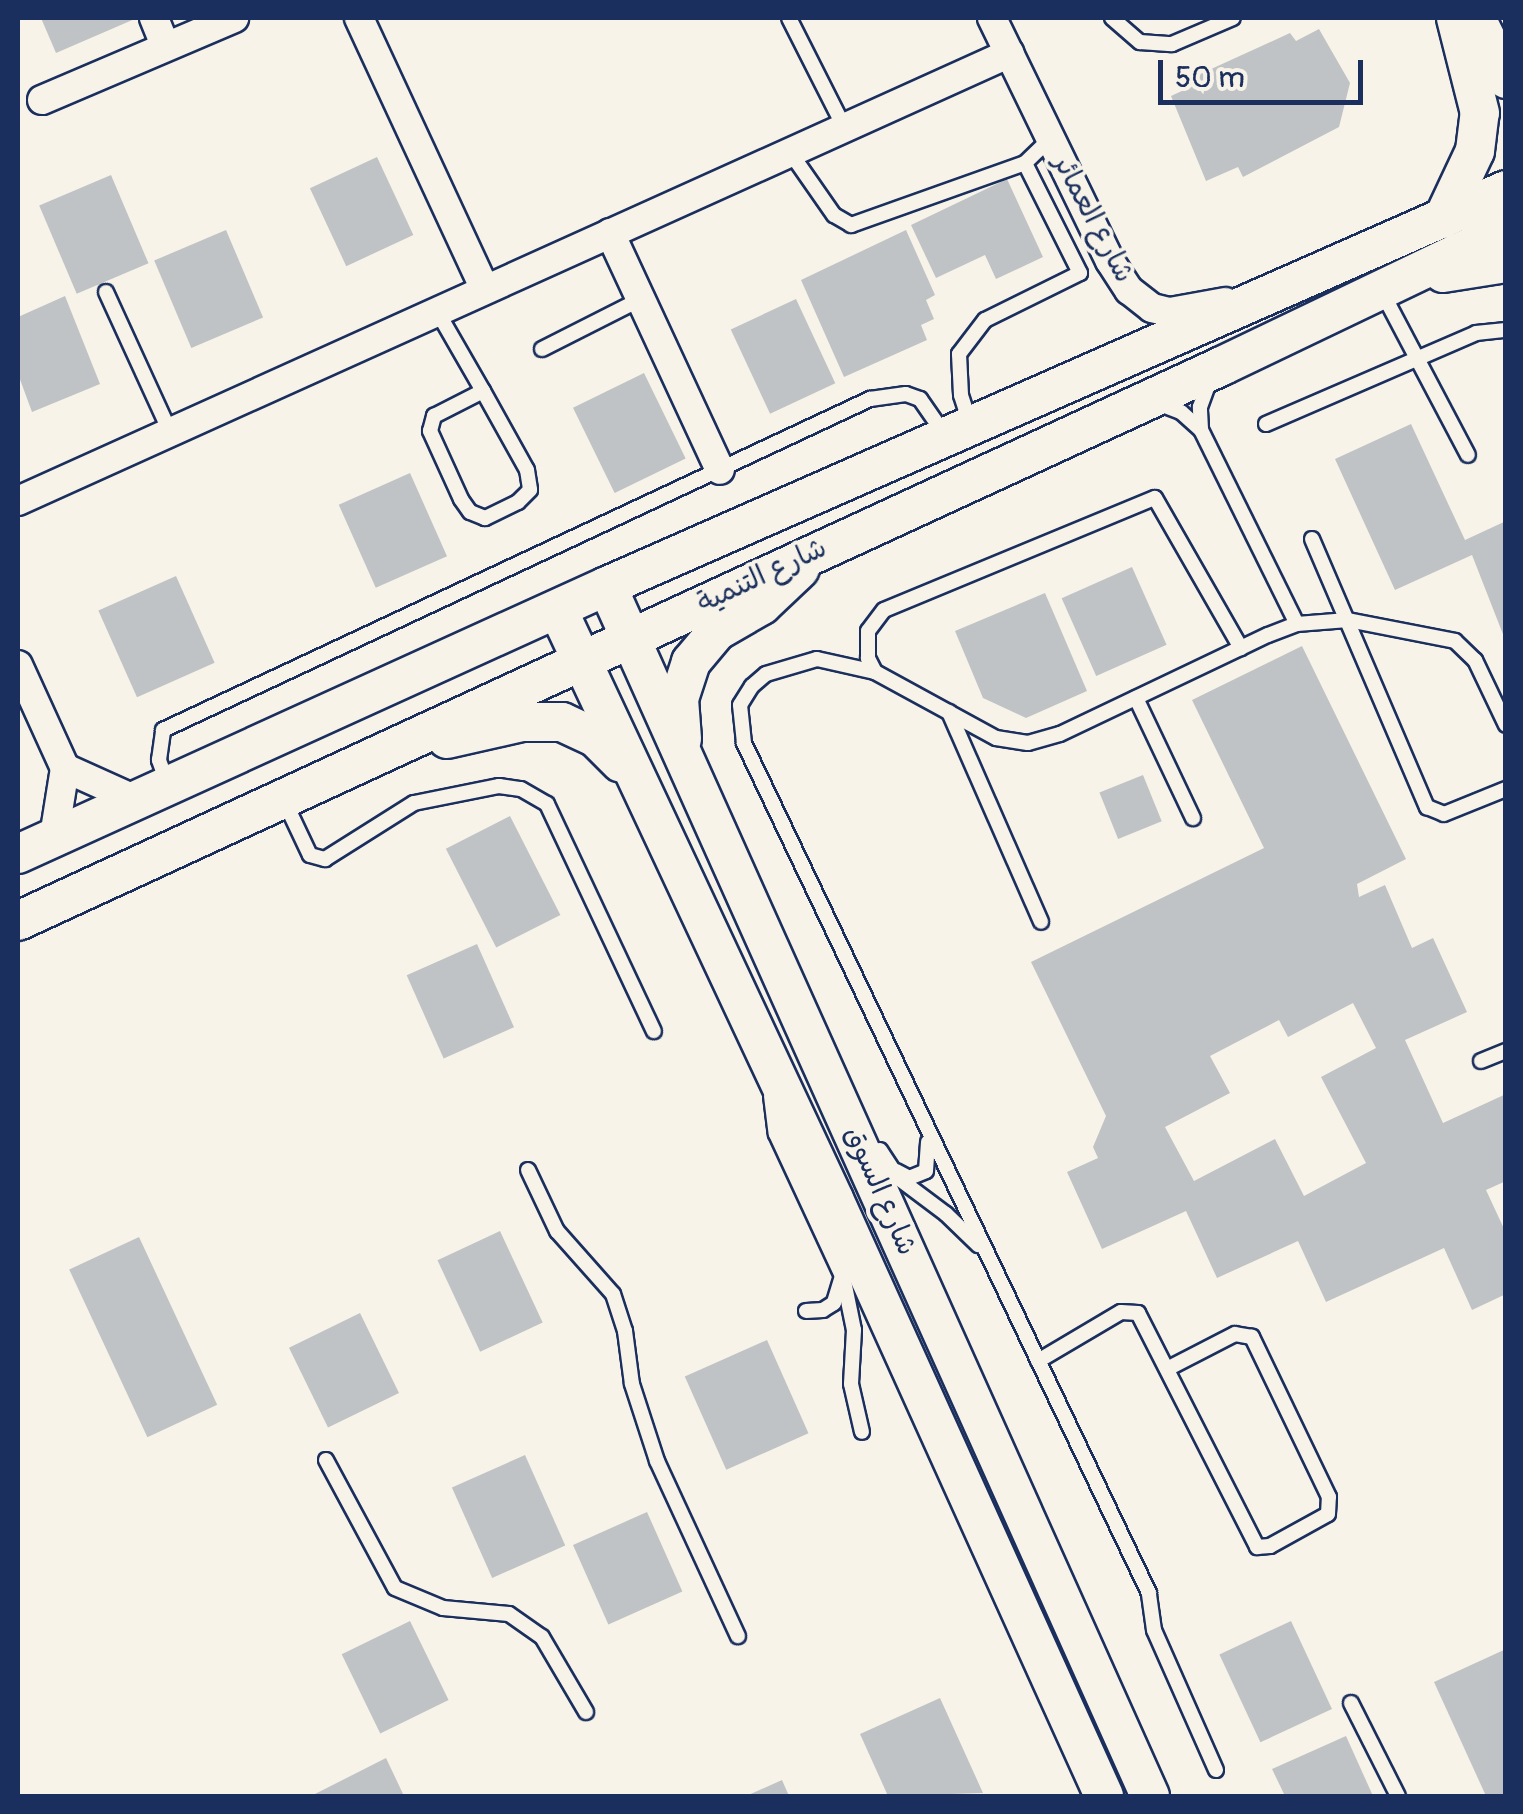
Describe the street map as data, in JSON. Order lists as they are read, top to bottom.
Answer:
{
  "streets": {
    "street": ["شارع العمائر", "شارع التنمية", "شارع السوق"]
  },
  "crossings": [
    ["شارع العمائر", "شارع التنمية"],
    ["شارع التنمية", "شارع السوق"]
  ],
  "scale_bar": "50 m"
}
